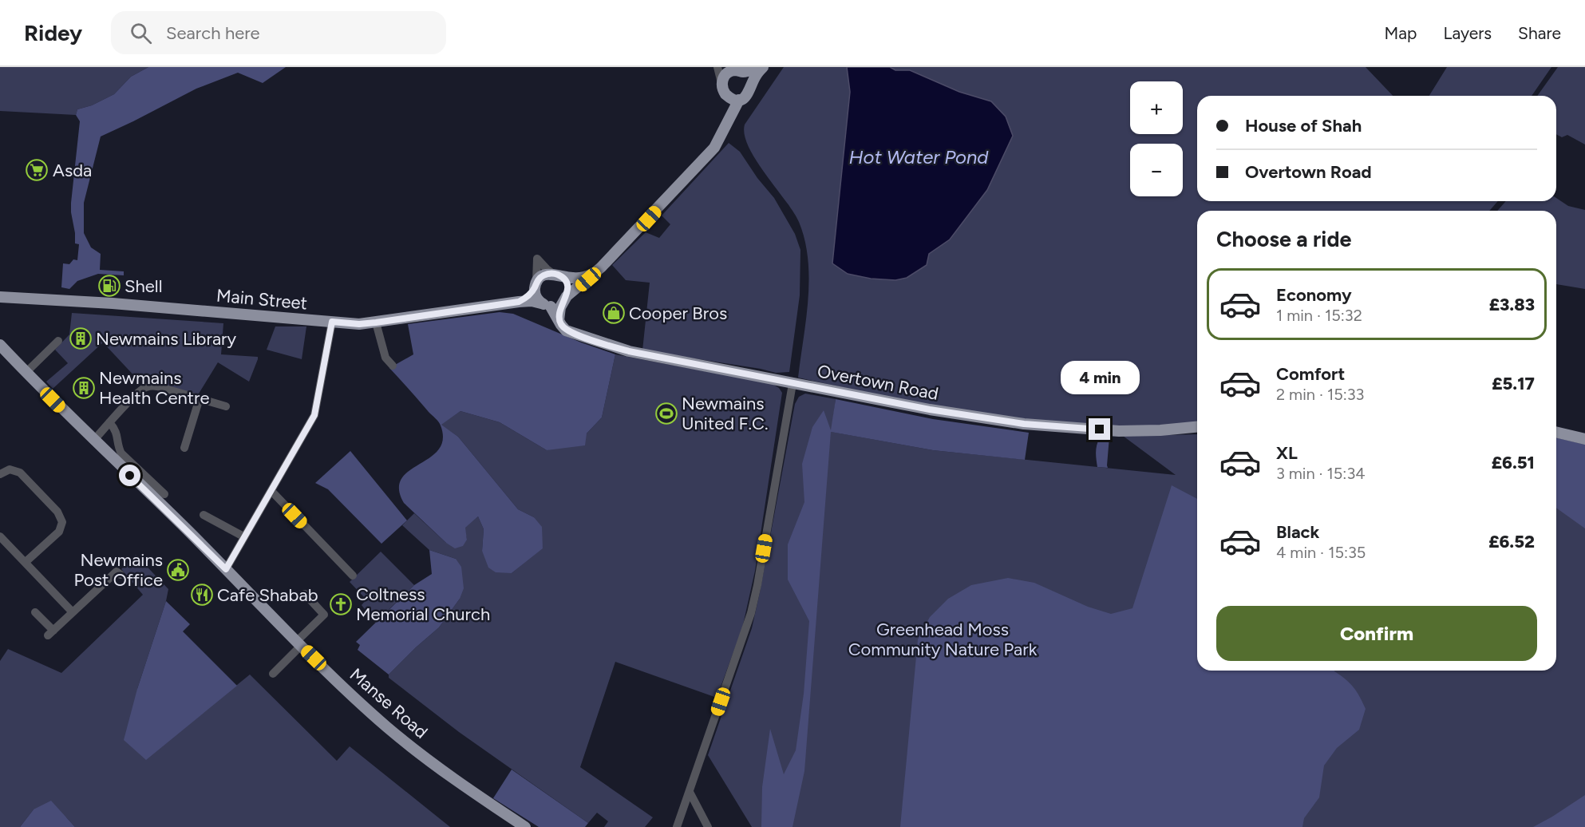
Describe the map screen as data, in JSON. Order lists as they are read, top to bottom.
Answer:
{
  "streets": {
    "main road": ["Main Street", "Overtown Road", "Manse Road"]
  },
  "crossings": [
    ["Main Street", "Overtown Road"]
  ],
  "water": ["Hot Water Pond"],
  "parks": ["Greenhead Moss Community Nature Park"],
  "places": {
    "supermarket": ["Asda"],
    "fuel station": ["Shell"],
    "shop": ["Cooper Bros"],
    "building": ["Newmains Library", "Newmains Health Centre"],
    "sports": ["Newmains United F.C."],
    "public building": ["Newmains Post Office"],
    "restaurant": ["Cafe Shabab"],
    "church": ["Coltness Memorial Church"]
  },
  "page": {
    "header": "Ridey",
    "search": "Search here",
    "nav": ["Map", "Layers", "Share"],
    "map_buttons": ["+", "−"],
    "banner": ["House of Shah", "Overtown Road"],
    "heading": "Choose a ride",
    "list": [
      {
        "name": "Economy",
        "note": "1 min · 15:32",
        "value": "£3.83"
      },
      {
        "name": "Comfort",
        "note": "2 min · 15:33",
        "value": "£5.17"
      },
      {
        "name": "XL",
        "note": "3 min · 15:34",
        "value": "£6.51"
      },
      {
        "name": "Black",
        "note": "4 min · 15:35",
        "value": "£6.52"
      }
    ],
    "bubble": "4 min",
    "buttons": "Confirm"
  }
}
